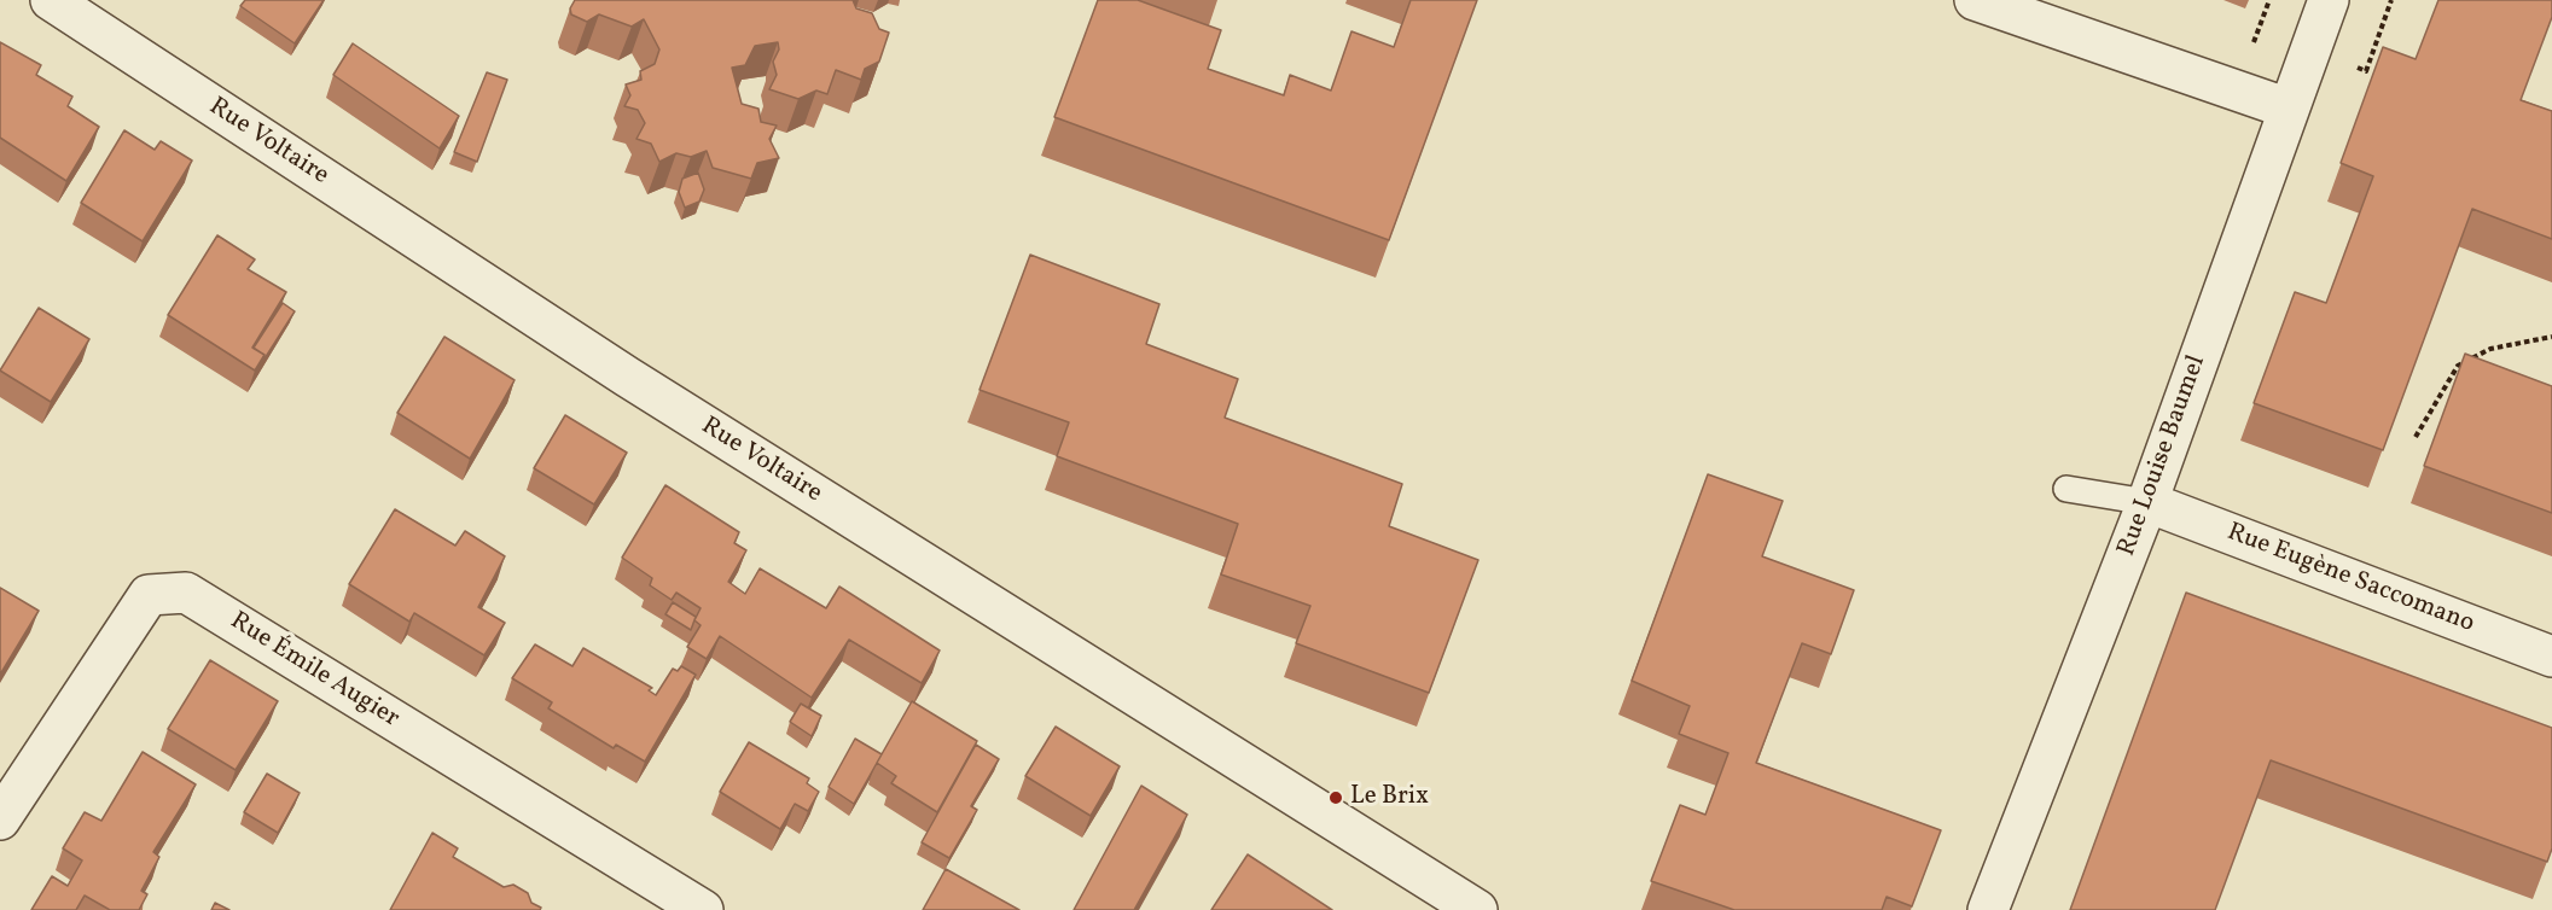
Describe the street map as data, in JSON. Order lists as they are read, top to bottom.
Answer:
{
  "streets": {
    "street": [
      "Rue Voltaire",
      "Rue Louise Baumel",
      "Rue Eugène Saccomano",
      "Rue Émile Augier"
    ]
  },
  "crossings": [
    ["Rue Louise Baumel", "Rue Eugène Saccomano"]
  ],
  "places": ["Le Brix"]
}
